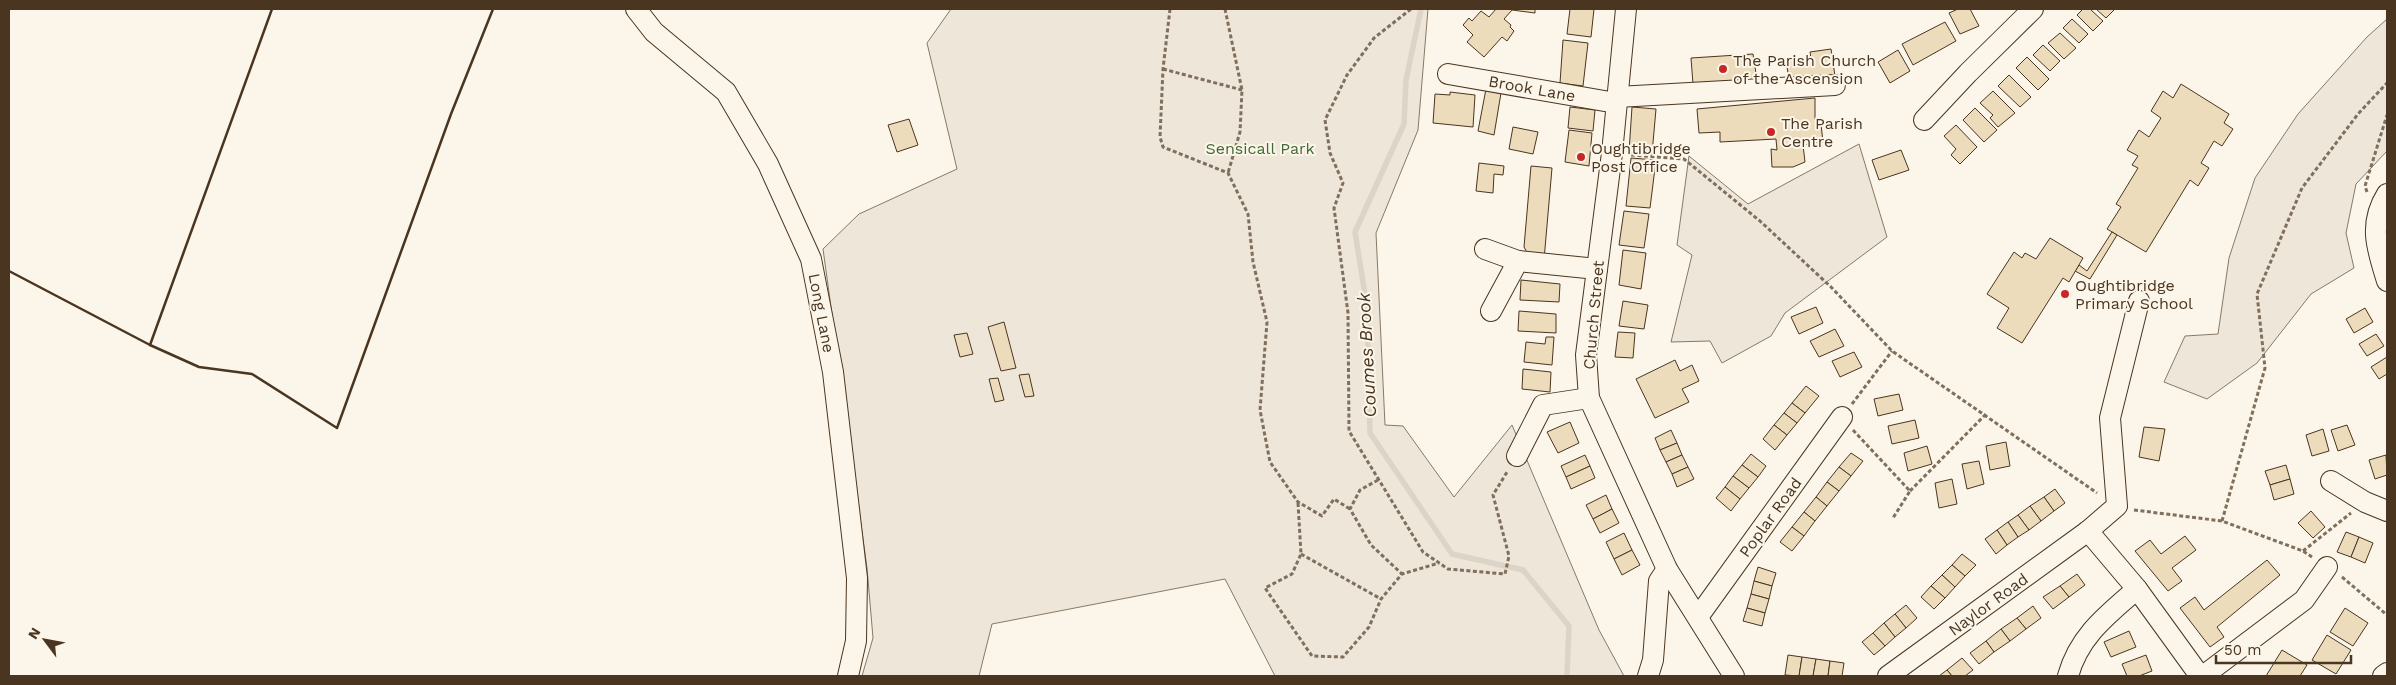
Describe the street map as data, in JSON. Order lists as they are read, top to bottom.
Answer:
{
  "streets": {
    "street": [
      "Brook Lane",
      "Long Lane",
      "Church Street",
      "Poplar Road",
      "Naylor Road"
    ]
  },
  "crossings": [
    ["Brook Lane", "Church Street"],
    ["Church Street", "Poplar Road"]
  ],
  "water": ["Coumes Brook"],
  "parks": ["Sensicall Park"],
  "places": [
    "The Parish Church of the Ascension",
    "The Parish Centre",
    "Oughtibridge Post Office",
    "Oughtibridge Primary School"
  ],
  "scale_bar": "50 m",
  "north": "top left"
}
